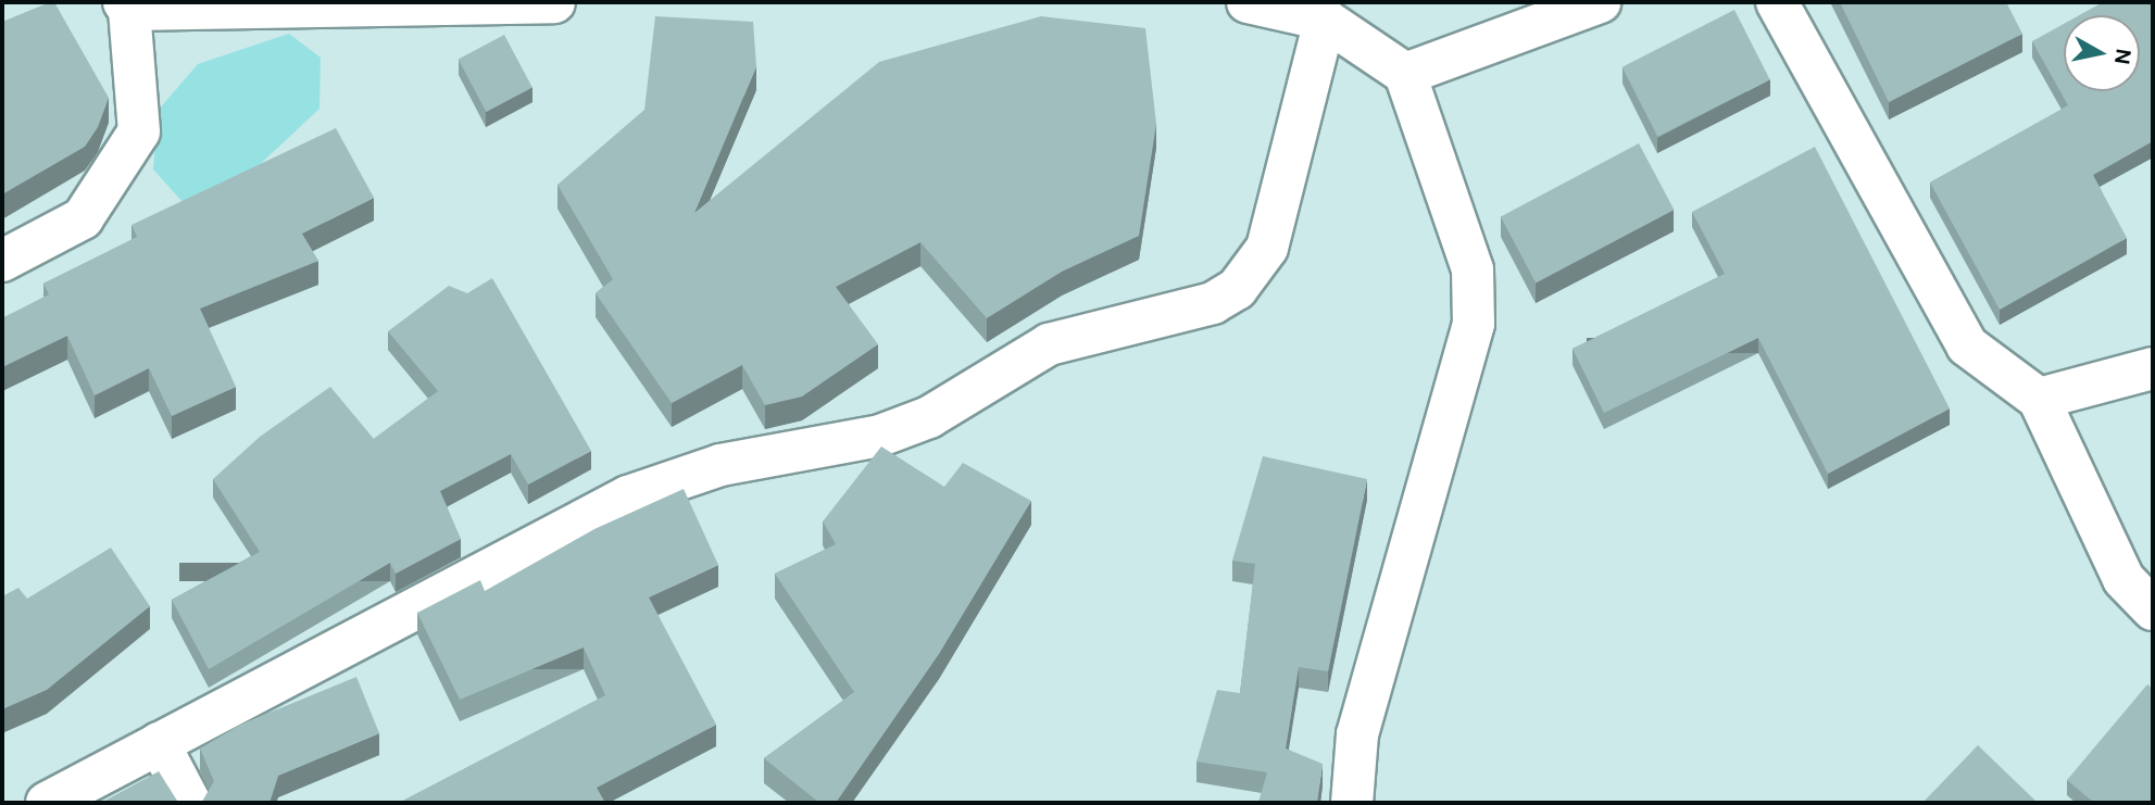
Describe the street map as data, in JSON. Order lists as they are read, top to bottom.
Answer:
{
  "north": "right"
}
